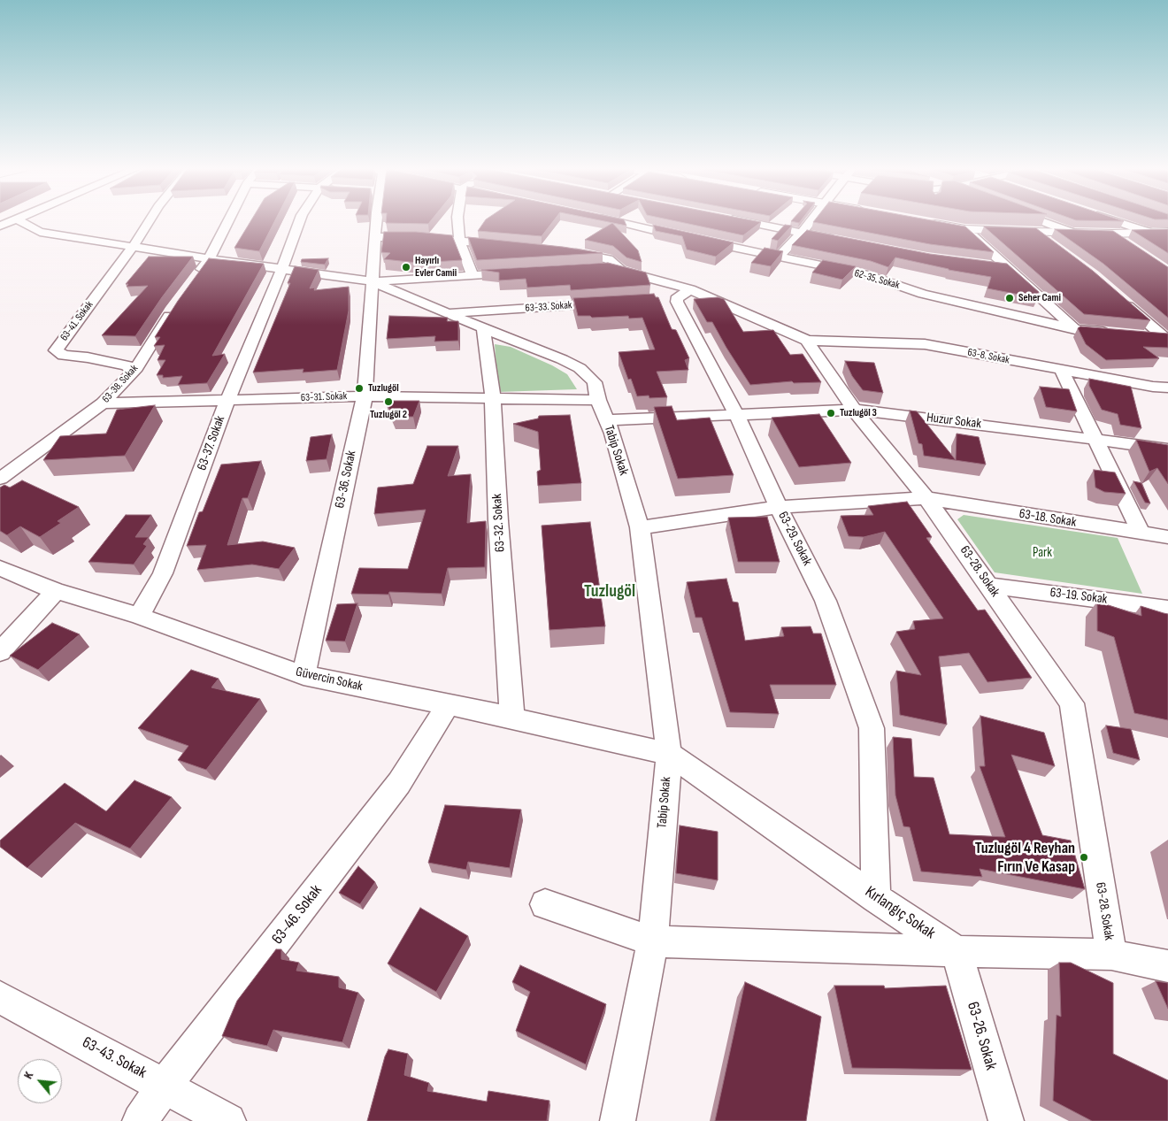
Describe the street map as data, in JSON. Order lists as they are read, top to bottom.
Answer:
{
  "streets": {
    "street": [
      "62-35. Sokak",
      "63-33. Sokak",
      "63-41. Sokak",
      "63-8. Sokak",
      "63-38. Sokak",
      "63-31. Sokak",
      "Huzur Sokak",
      "63-37. Sokak",
      "Tabip Sokak",
      "63-36. Sokak",
      "63-18. Sokak",
      "63-32. Sokak",
      "63-29. Sokak",
      "63-28. Sokak",
      "63-19. Sokak",
      "Güvercin Sokak",
      "Kırlangıç Sokak",
      "63-46. Sokak",
      "63-26. Sokak",
      "63-43. Sokak"
    ]
  },
  "crossings": [
    ["63-33. Sokak", "Tabip Sokak"],
    ["63-41. Sokak", "63-38. Sokak"],
    ["63-41. Sokak", "Tabip Sokak"],
    ["63-8. Sokak", "63-28. Sokak"],
    ["63-38. Sokak", "63-31. Sokak"],
    ["63-31. Sokak", "63-37. Sokak"],
    ["63-31. Sokak", "Tabip Sokak"],
    ["63-31. Sokak", "63-36. Sokak"],
    ["63-31. Sokak", "63-32. Sokak"],
    ["Huzur Sokak", "Tabip Sokak"],
    ["Huzur Sokak", "63-29. Sokak"],
    ["Huzur Sokak", "63-28. Sokak"],
    ["63-37. Sokak", "Tabip Sokak"],
    ["63-37. Sokak", "Güvercin Sokak"],
    ["Tabip Sokak", "63-36. Sokak"],
    ["Tabip Sokak", "63-18. Sokak"],
    ["Tabip Sokak", "63-32. Sokak"],
    ["Tabip Sokak", "Güvercin Sokak"],
    ["Tabip Sokak", "Kırlangıç Sokak"],
    ["63-36. Sokak", "Güvercin Sokak"],
    ["63-18. Sokak", "63-29. Sokak"],
    ["63-18. Sokak", "63-28. Sokak"],
    ["63-32. Sokak", "Güvercin Sokak"],
    ["63-29. Sokak", "Kırlangıç Sokak"],
    ["63-28. Sokak", "63-19. Sokak"],
    ["Güvercin Sokak", "Kırlangıç Sokak"],
    ["Güvercin Sokak", "63-46. Sokak"],
    ["Kırlangıç Sokak", "63-26. Sokak"],
    ["63-46. Sokak", "63-43. Sokak"]
  ],
  "districts": ["Tuzlugöl"],
  "parks": ["Park"],
  "places": [
    "Hayırlı Evler Camii",
    "Seher Cami",
    "Tuzlugöl",
    "Tuzlugöl 2",
    "Tuzlugöl 3",
    "Tuzlugöl 4 Reyhan Fırın Ve Kasap"
  ],
  "north": "top left"
}
